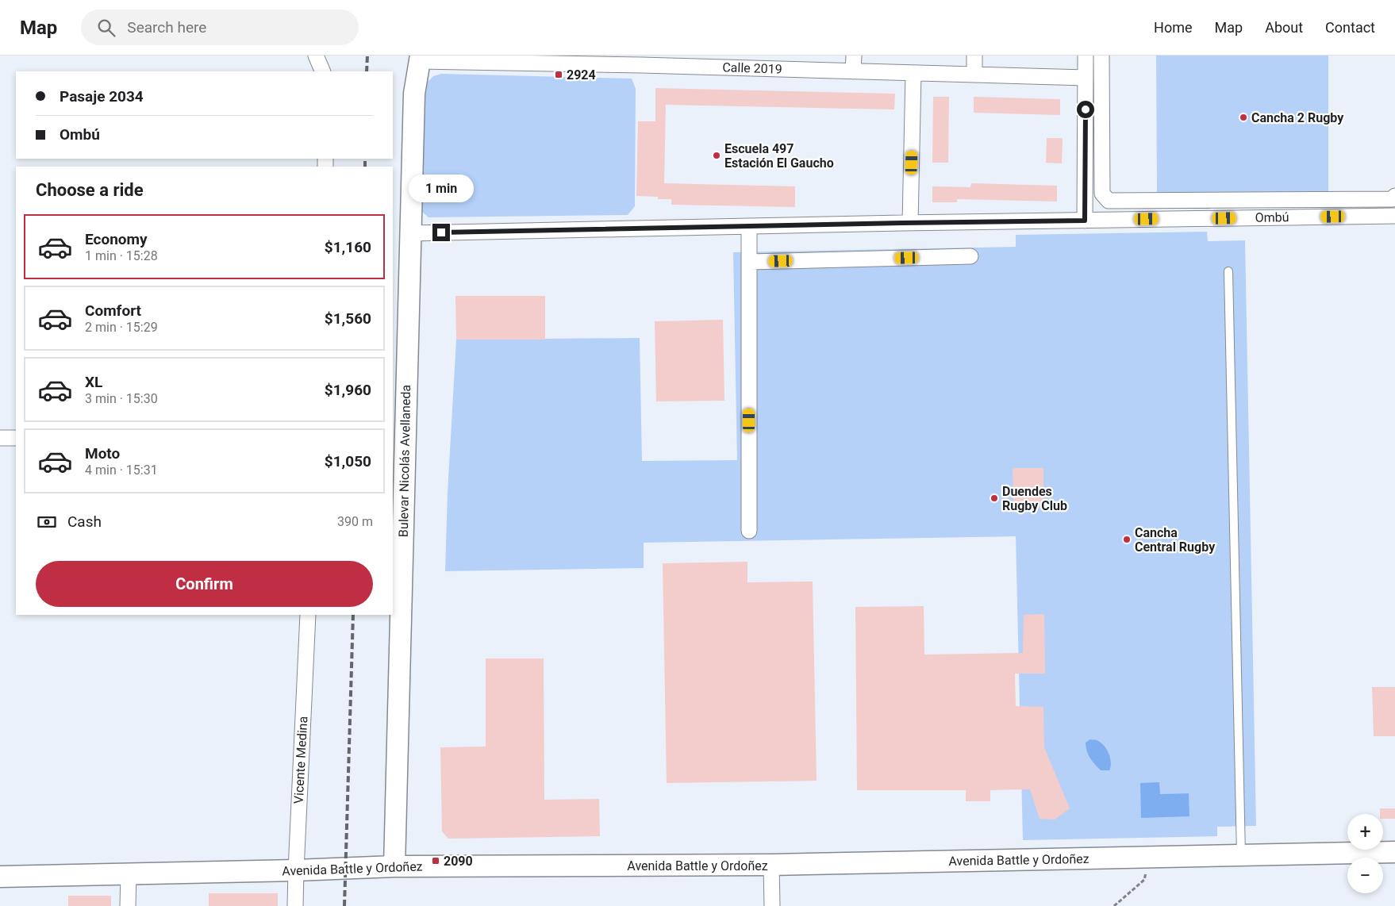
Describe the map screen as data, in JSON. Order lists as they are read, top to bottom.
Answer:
{
  "streets": {
    "main road": ["Bulevar Nicolás Avellaneda", "Avenida Battle y Ordoñez"],
    "street": ["Calle 2019", "Ombú", "Vicente Medina"]
  },
  "crossings": [
    ["Calle 2019", "Bulevar Nicolás Avellaneda"],
    ["Ombú", "Bulevar Nicolás Avellaneda"],
    ["Bulevar Nicolás Avellaneda", "Avenida Battle y Ordoñez"],
    ["Vicente Medina", "Avenida Battle y Ordoñez"]
  ],
  "places": {
    "transit": ["2924", "2090"],
    "other": [
      "Cancha 2 Rugby",
      "Escuela 497 Estación El Gaucho",
      "Duendes Rugby Club",
      "Cancha Central Rugby"
    ]
  },
  "page": {
    "header": "Map",
    "search": "Search here",
    "nav": [
      "Home",
      "Map",
      "About",
      "Contact"
    ],
    "banner": ["Pasaje 2034", "Ombú"],
    "heading": "Choose a ride",
    "bubble": "1 min",
    "list": [
      {
        "name": "Economy",
        "note": "1 min · 15:28",
        "value": "$1,160"
      },
      {
        "name": "Comfort",
        "note": "2 min · 15:29",
        "value": "$1,560"
      },
      {
        "name": "XL",
        "note": "3 min · 15:30",
        "value": "$1,960"
      },
      {
        "name": "Moto",
        "note": "4 min · 15:31",
        "value": "$1,050"
      }
    ],
    "pay": ["Cash", "390 m"],
    "buttons": "Confirm",
    "map_buttons": ["+", "−"]
  }
}
